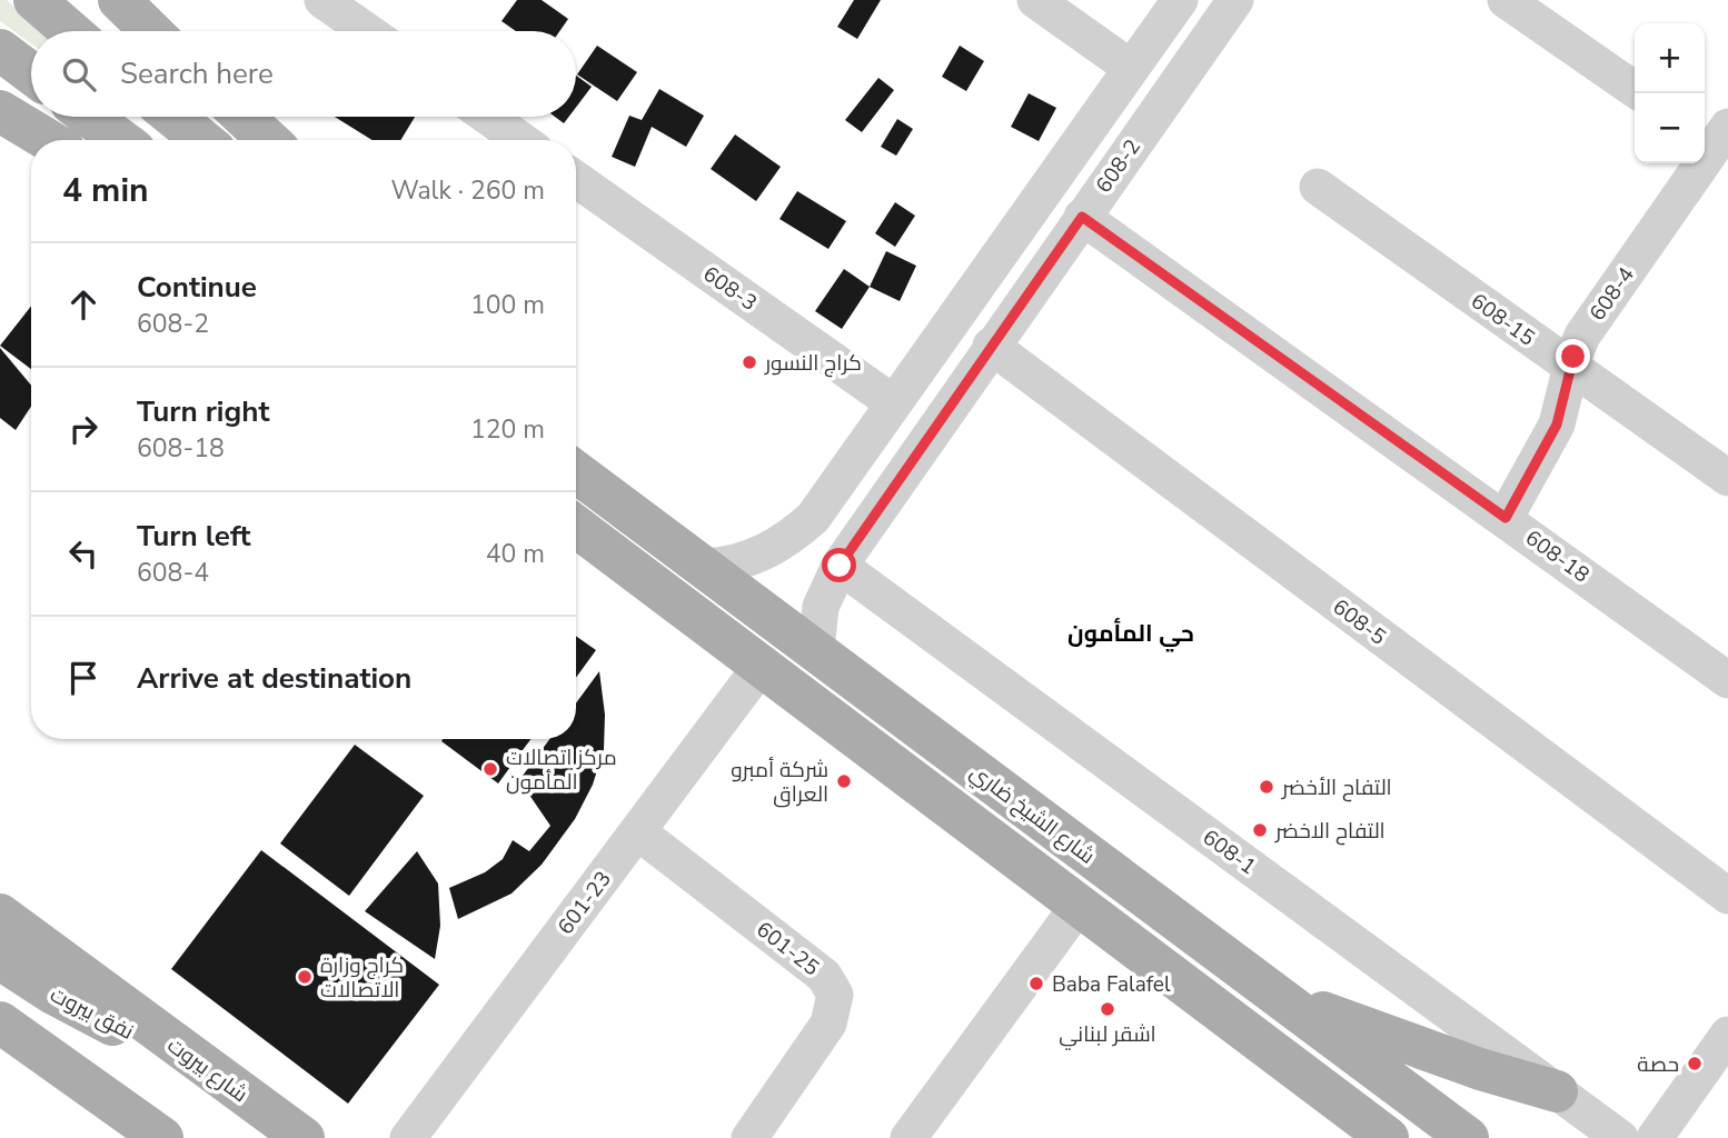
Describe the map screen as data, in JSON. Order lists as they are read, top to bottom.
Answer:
{
  "streets": {
    "main road": ["شارع الشيخ ضاري", "نفق بيروت", "شارع بيروت"],
    "street": [
      "608-2",
      "608-3",
      "608-4",
      "608-15",
      "608-18",
      "608-5",
      "608-1",
      "601-23",
      "601-25"
    ]
  },
  "crossings": [
    ["608-2", "608-3"],
    ["608-2", "608-18"],
    ["608-2", "608-5"],
    ["608-2", "شارع الشيخ ضاري"],
    ["608-2", "608-1"],
    ["608-4", "608-15"],
    ["608-4", "608-18"],
    ["601-23", "601-25"],
    ["نفق بيروت", "شارع بيروت"]
  ],
  "districts": ["حي المأمون"],
  "places": [
    "كراج النسور",
    "مركز اتصالات المأمون",
    "شركة أمبرو العراق",
    "التفاح الأخضر",
    "التفاح الاخضر",
    "كراج وزارة الاتصالات",
    "Baba Falafel",
    "اشقر لبناني",
    "حصة"
  ],
  "page": {
    "map_buttons": ["+", "−"],
    "search": "Search here",
    "heading": ["4 min", "Walk · 260 m"],
    "list": [
      ["Continue", "608-2", "100 m"],
      ["Turn right", "608-18", "120 m"],
      ["Turn left", "608-4", "40 m"],
      "Arrive at destination"
    ]
  }
}
